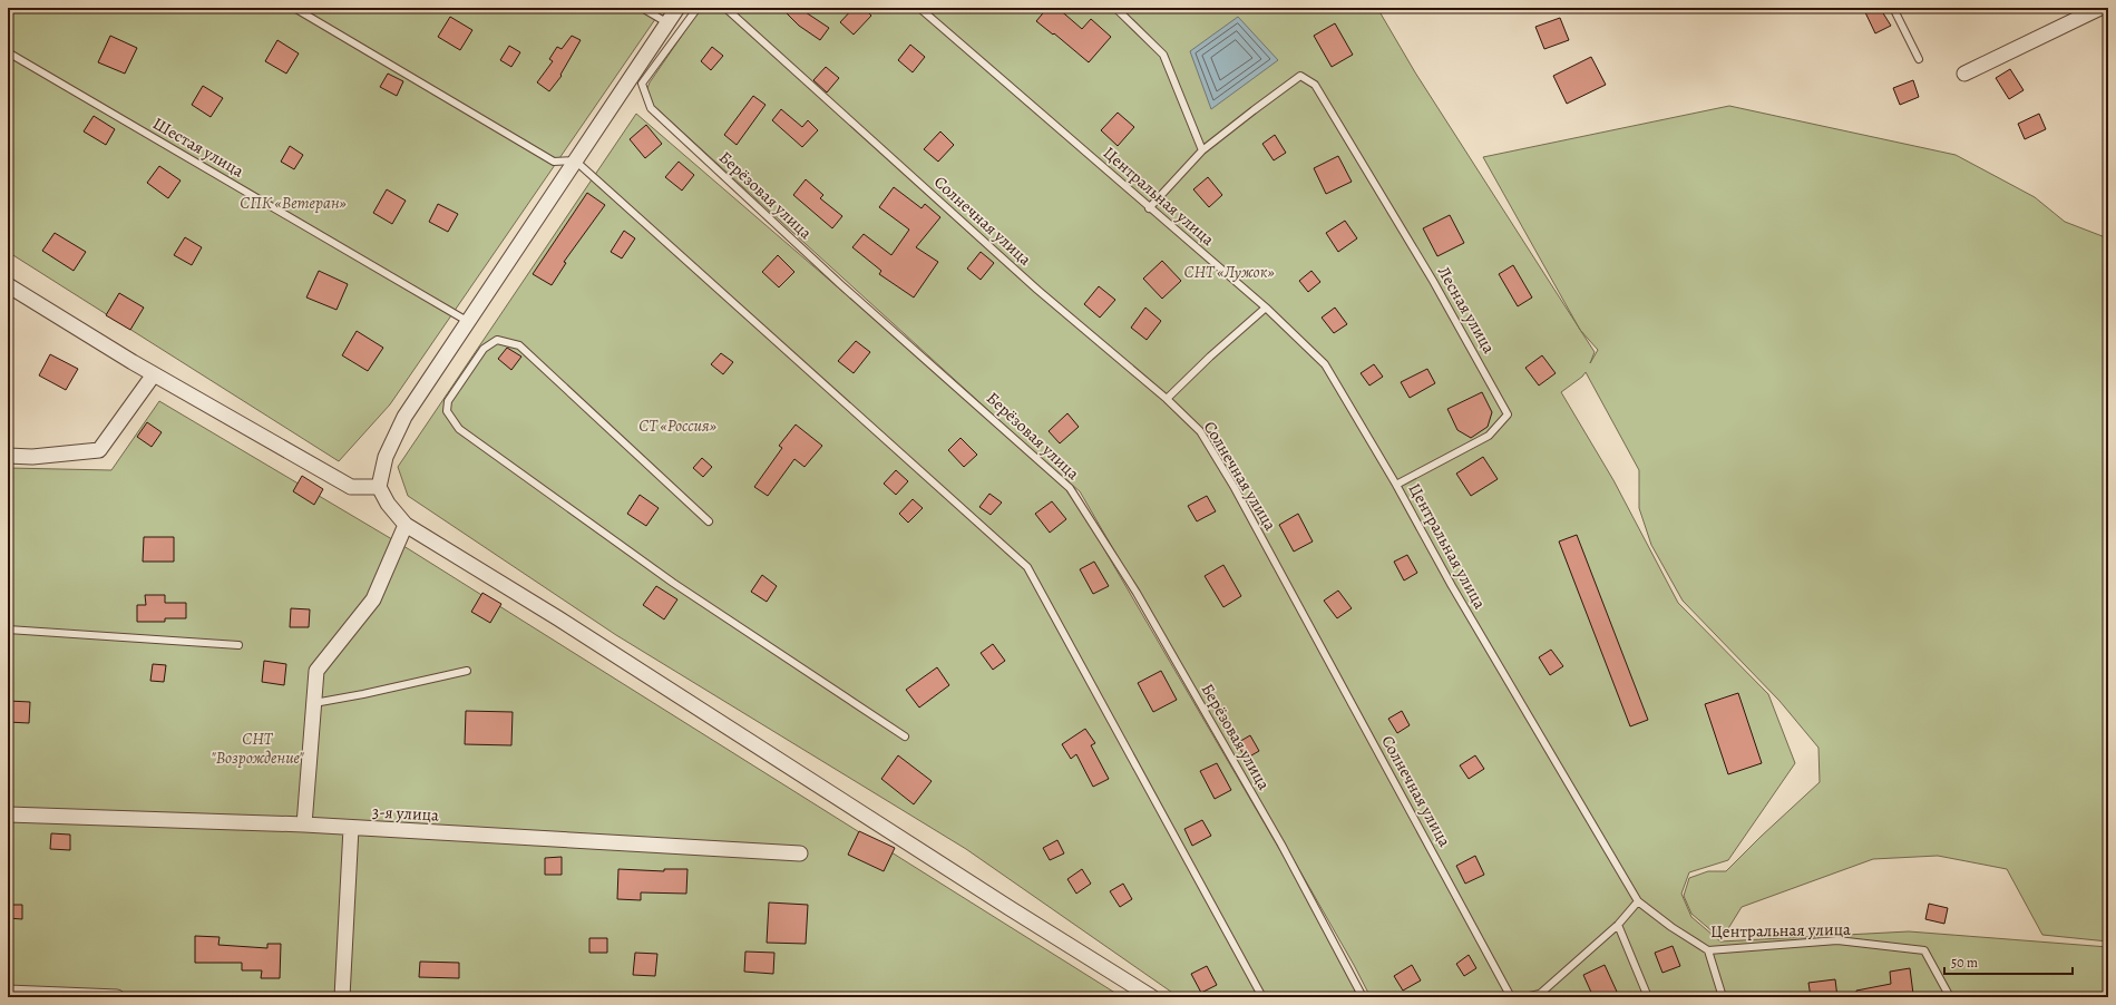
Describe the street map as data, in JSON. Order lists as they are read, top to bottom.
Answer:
{
  "streets": {
    "street": ["3-я улица"],
    "lane": [
      "Шестая улица",
      "Берёзовая улица",
      "Центральная улица",
      "Солнечная улица",
      "Лесная улица"
    ]
  },
  "crossings": [
    ["Центральная улица", "Лесная улица"]
  ],
  "parks": [
    "СПК «Ветеран»",
    "СНТ «Лужок»",
    "СТ «Россия»",
    "СНТ \"Возрождение\""
  ],
  "scale_bar": "50 m"
}
